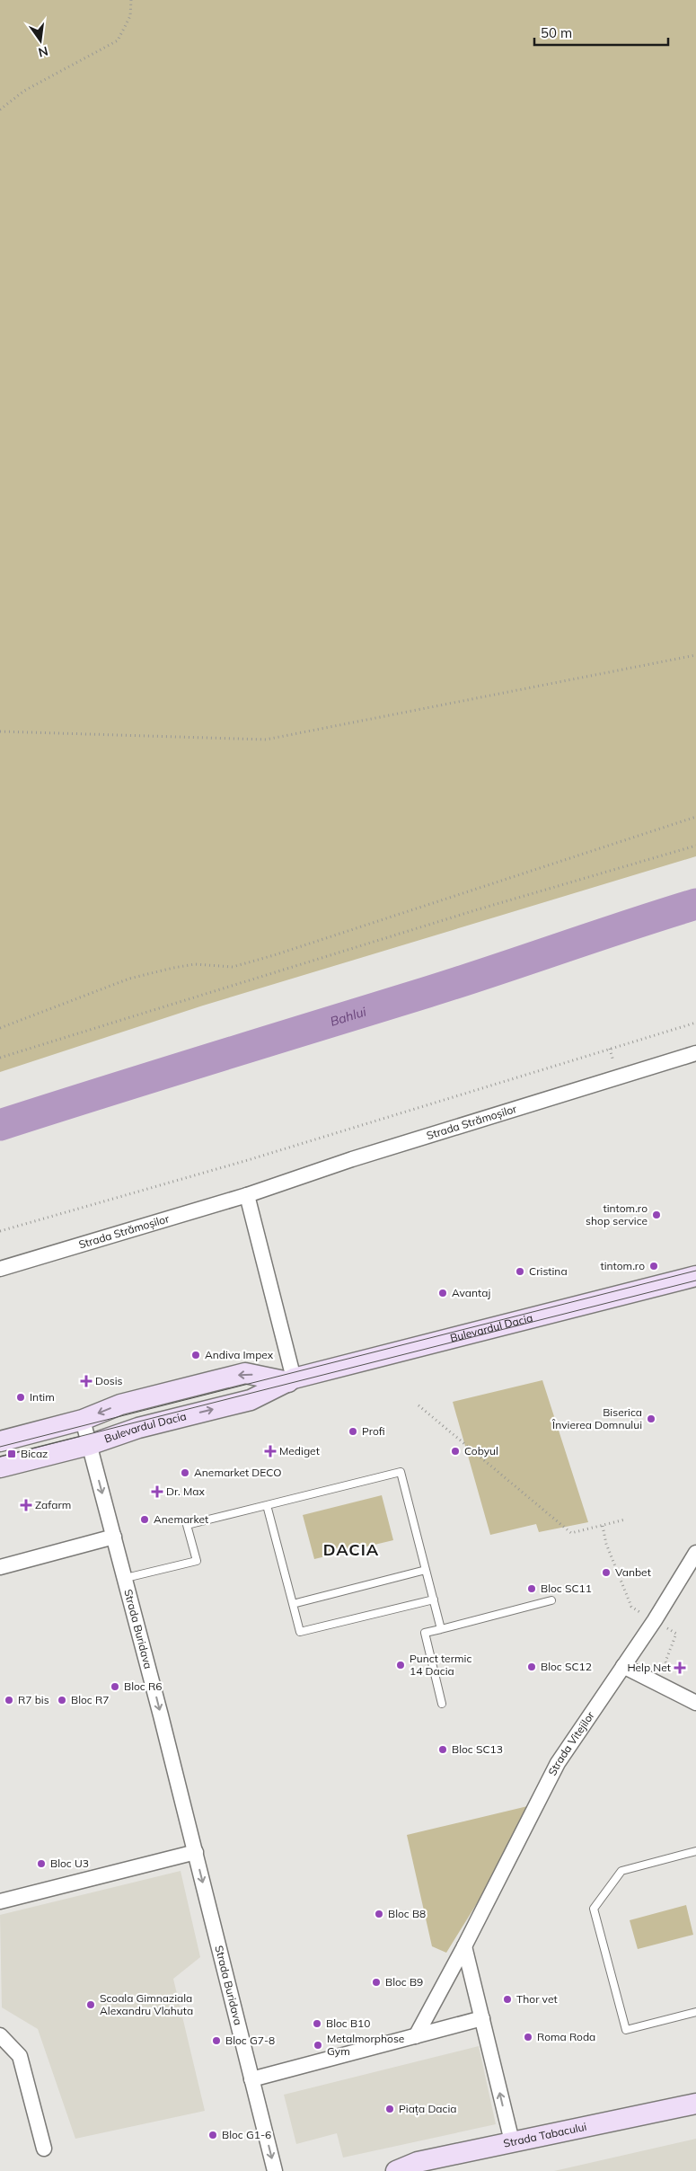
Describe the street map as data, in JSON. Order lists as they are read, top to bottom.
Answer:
{
  "streets": {
    "street": [
      "Strada Strămoșilor",
      "Bulevardul Dacia",
      "Strada Buridava",
      "Strada Vitejilor",
      "Strada Tabacului"
    ]
  },
  "crossings": [
    ["Bulevardul Dacia", "Strada Buridava"]
  ],
  "one_way": ["Strada Buridava"],
  "districts": ["DACIA"],
  "water": ["Bahlui"],
  "places": {
    "other": [
      "tintom.ro shop service",
      "tintom.ro",
      "Cristina",
      "Avantaj",
      "Andiva Impex",
      "Intim",
      "Biserica Învierea Domnului",
      "Profi",
      "Cobyul",
      "Anemarket DECO",
      "Anemarket",
      "Vanbet",
      "Bloc SC11",
      "Punct termic 14 Dacia",
      "Bloc SC12",
      "Bloc R6",
      "R7 bis",
      "Bloc R7",
      "Bloc SC13",
      "Bloc U3",
      "Bloc B8",
      "Bloc B9",
      "Thor vet",
      "Scoala Gimnaziala Alexandru Vlahuta",
      "Bloc B10",
      "Roma Roda",
      "Bloc G7-8",
      "Metalmorphose Gym",
      "Piața Dacia",
      "Bloc G1-6"
    ],
    "health": [
      "Dosis",
      "Mediget",
      "Dr. Max",
      "Zafarm",
      "Help Net"
    ],
    "transit": ["Bicaz"]
  },
  "scale_bar": "50 m",
  "north": "bottom"
}
